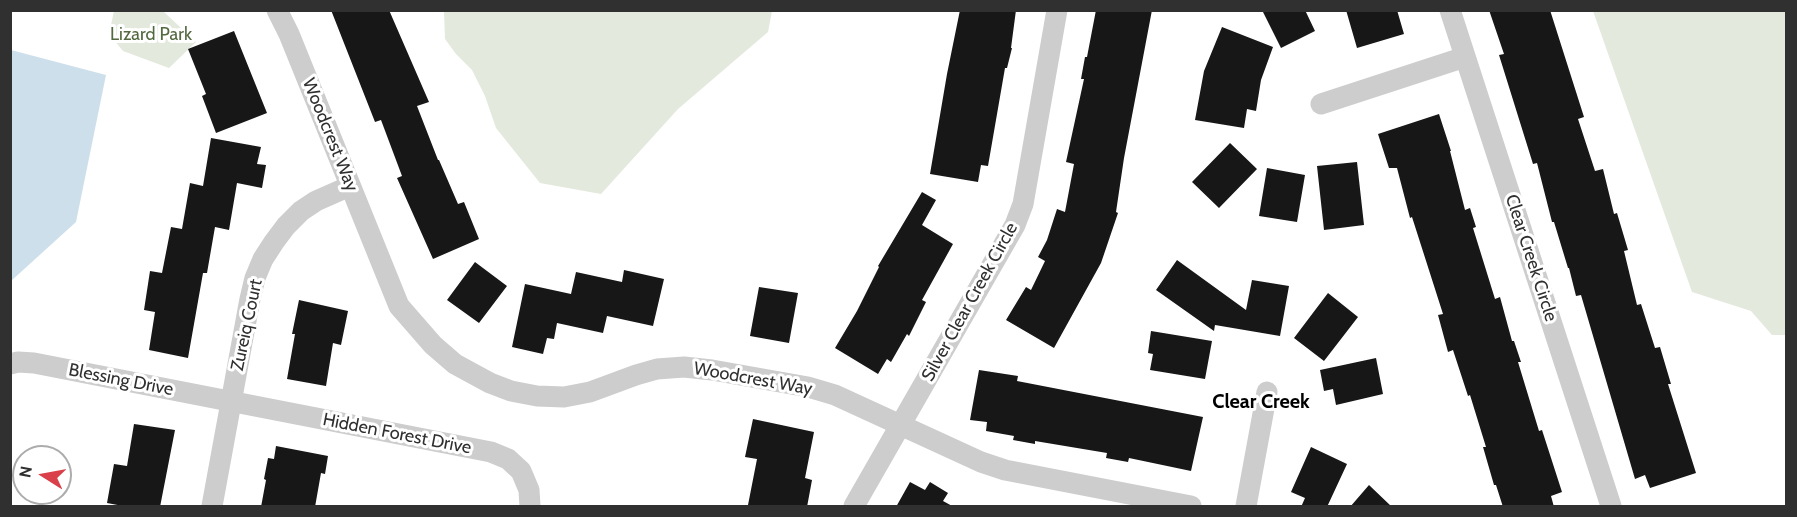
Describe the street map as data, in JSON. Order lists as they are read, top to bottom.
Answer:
{
  "streets": {
    "street": [
      "Woodcrest Way",
      "Clear Creek Circle",
      "Silver Clear Creek Circle",
      "Zureiq Court",
      "Blessing Drive",
      "Hidden Forest Drive"
    ]
  },
  "crossings": [
    ["Woodcrest Way", "Silver Clear Creek Circle"],
    ["Woodcrest Way", "Zureiq Court"],
    ["Zureiq Court", "Blessing Drive"],
    ["Zureiq Court", "Hidden Forest Drive"],
    ["Blessing Drive", "Hidden Forest Drive"]
  ],
  "districts": ["Clear Creek"],
  "parks": ["Lizard Park"],
  "north": "left"
}
